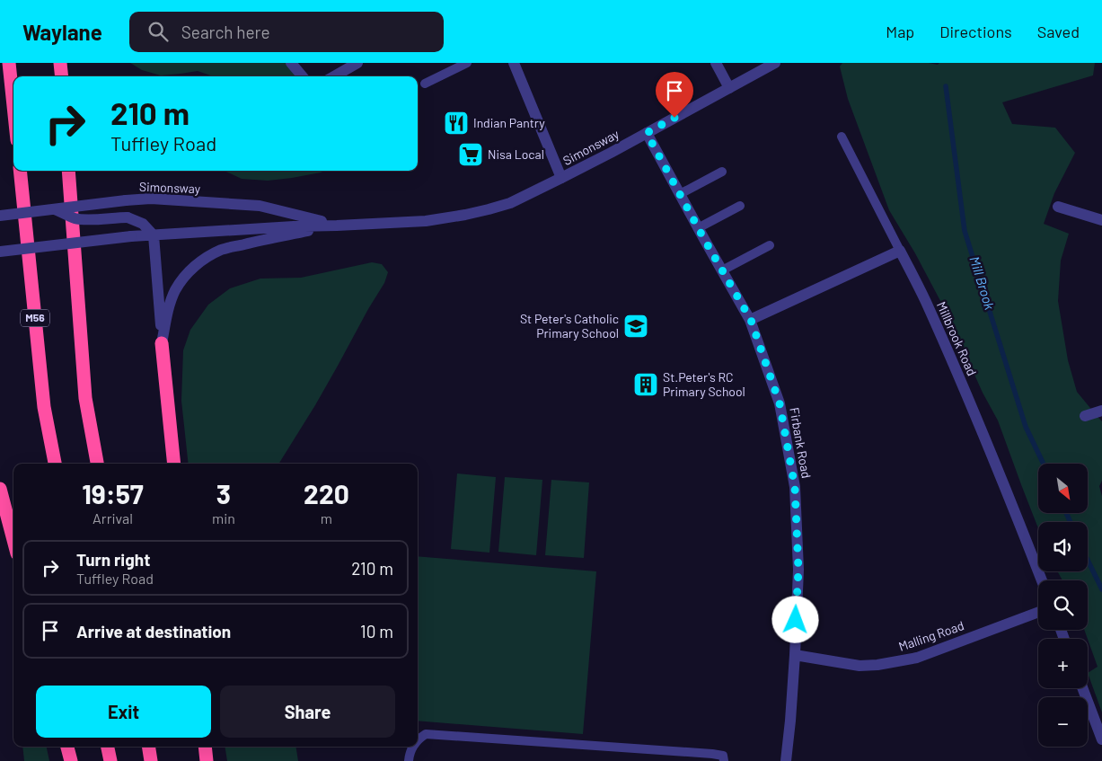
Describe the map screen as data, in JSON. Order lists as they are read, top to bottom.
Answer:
{
  "streets": {
    "highway": ["M56"],
    "street": [
      "Simonsway",
      "Millbrook Road",
      "Firbank Road",
      "Malling Road"
    ]
  },
  "crossings": [
    ["Simonsway", "Firbank Road"],
    ["Firbank Road", "Malling Road"]
  ],
  "water": ["Mill Brook"],
  "places": {
    "restaurant": ["Indian Pantry"],
    "supermarket": ["Nisa Local"],
    "school or university": ["St Peter's Catholic Primary School"],
    "building": ["St.Peter's RC Primary School"]
  },
  "north": "bottom right",
  "page": {
    "header": "Waylane",
    "search": "Search here",
    "nav": ["Map", "Directions", "Saved"],
    "turn": ["210 m", "Tuffley Road"],
    "map_buttons": ["+", "−"],
    "eta": [
      "19:57",
      "Arrival",
      "3",
      "min",
      "220",
      "m"
    ],
    "list": [
      {
        "name": "Turn right",
        "note": "Tuffley Road",
        "value": "210 m"
      },
      {
        "name": "Arrive at destination",
        "value": "10 m"
      }
    ],
    "buttons": ["Exit", "Share"]
  }
}
